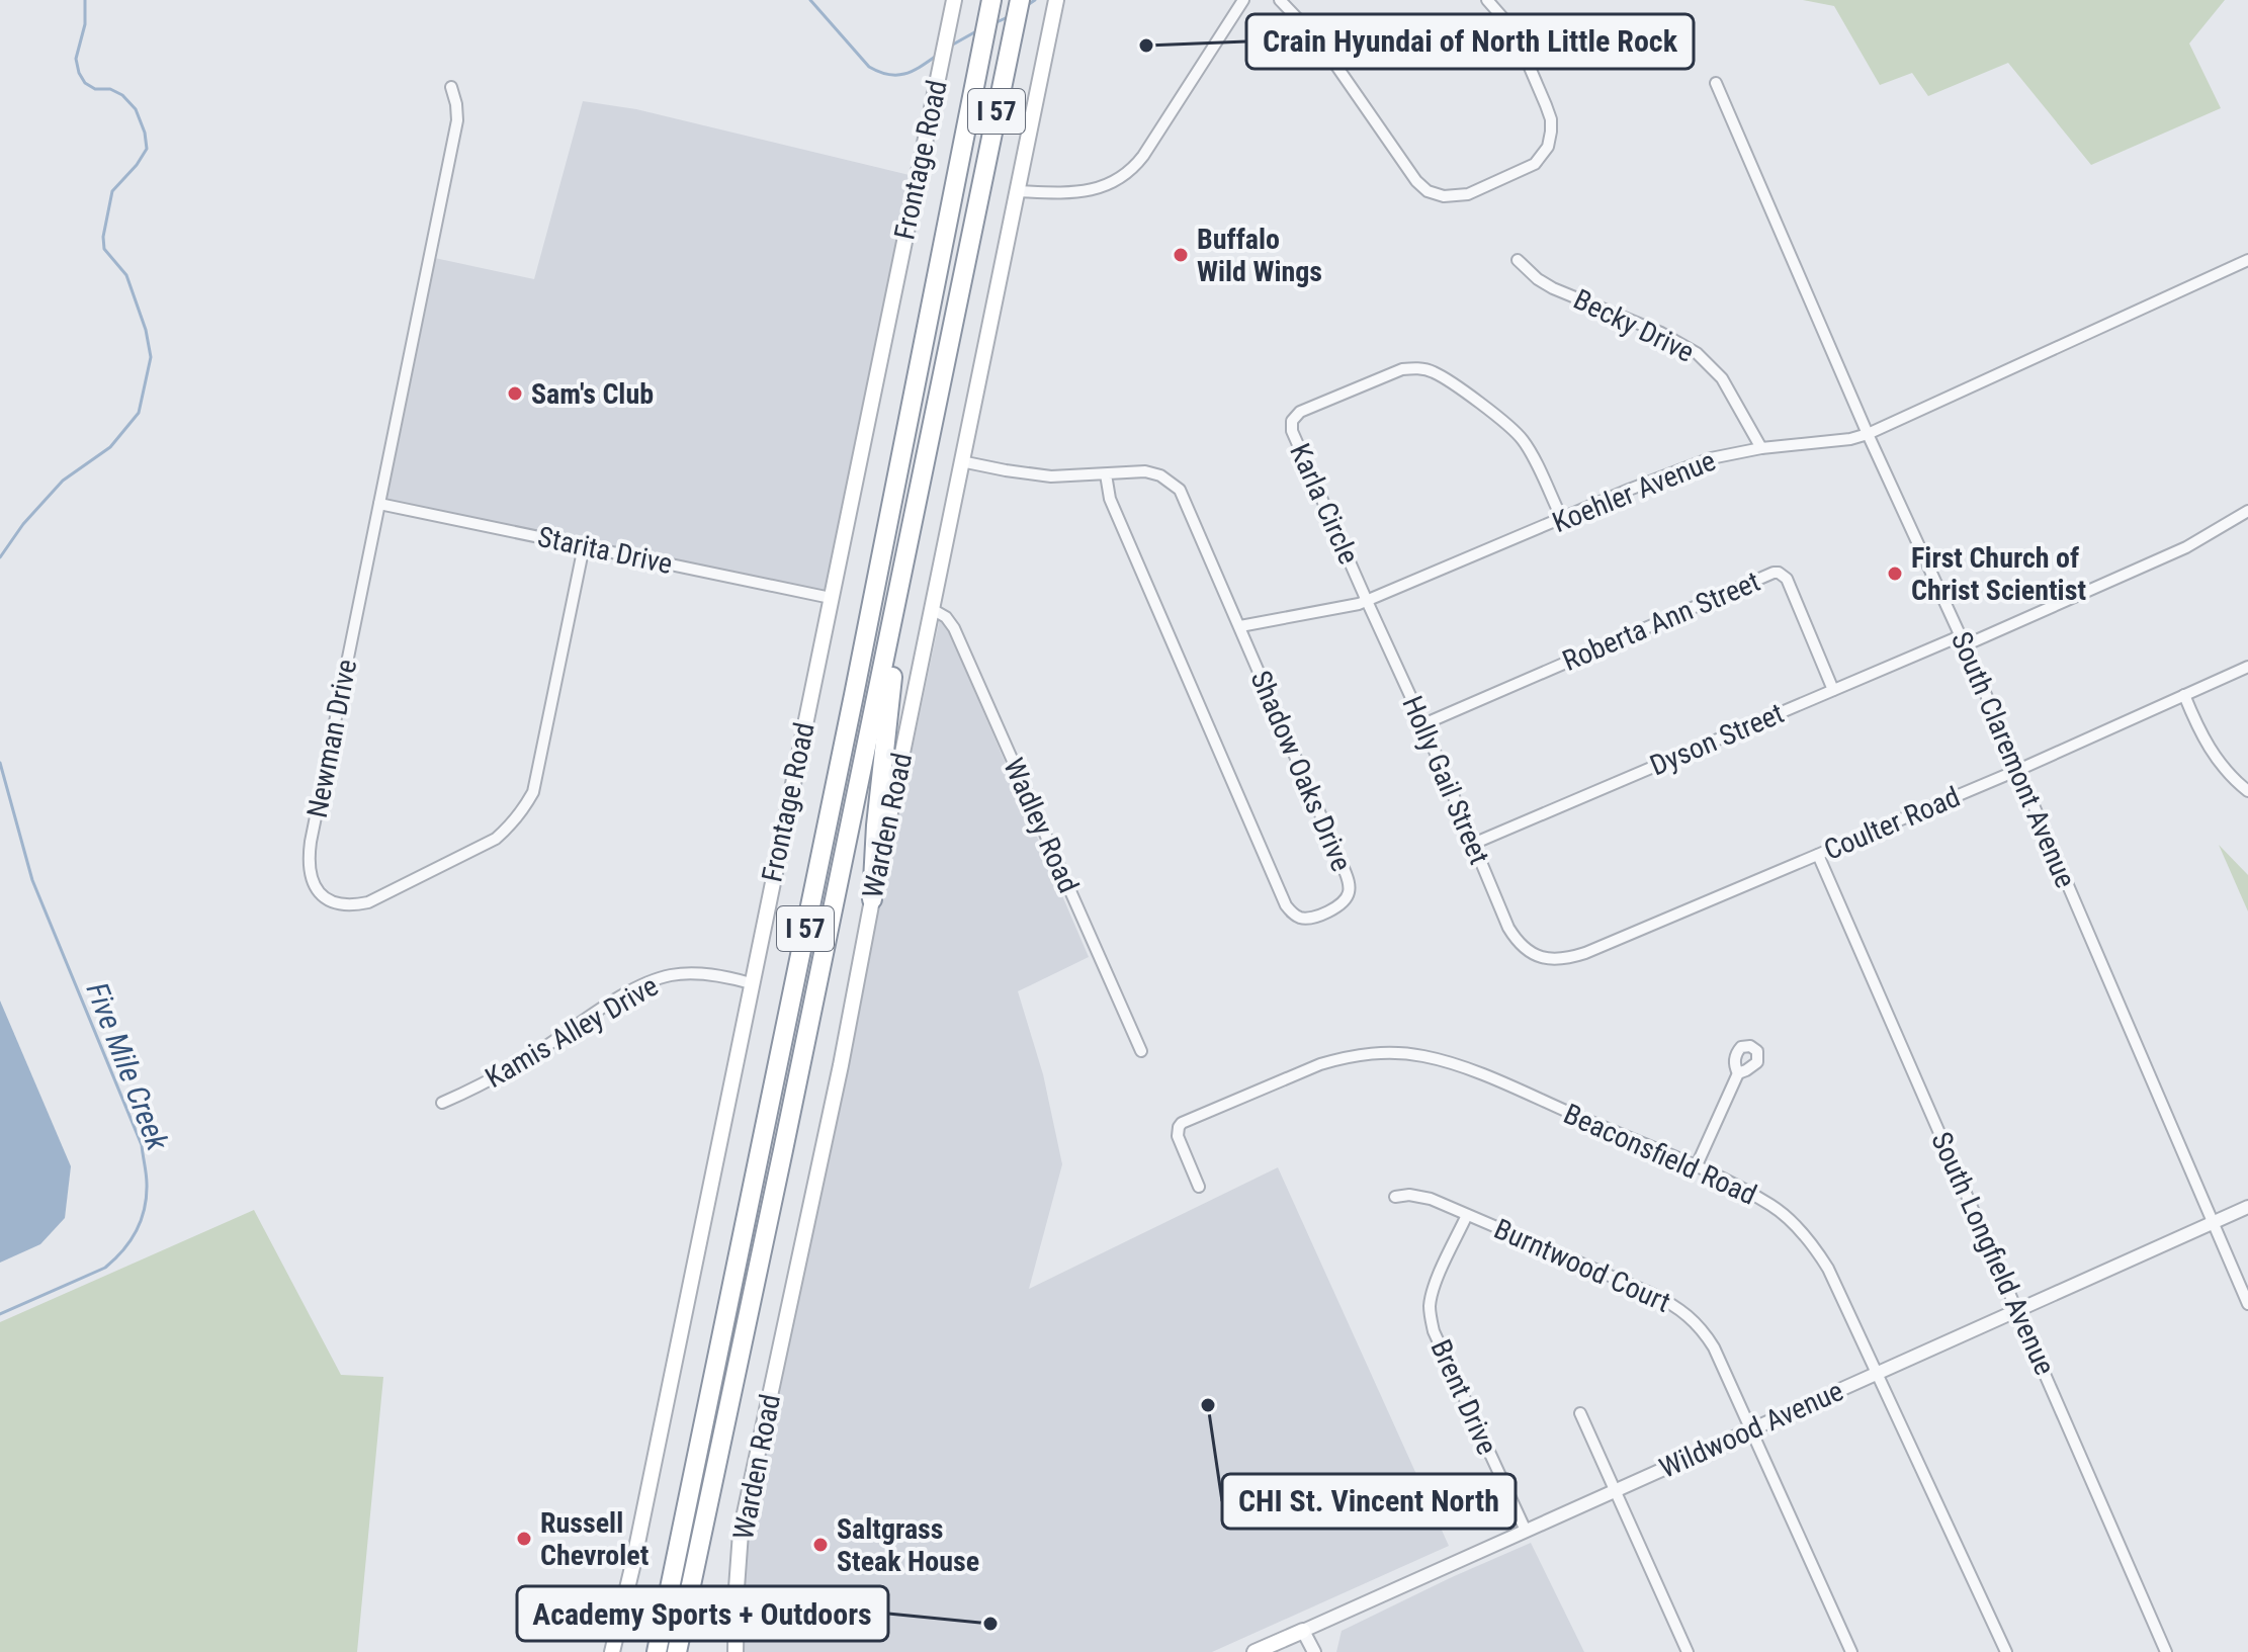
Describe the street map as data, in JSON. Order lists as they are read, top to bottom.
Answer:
{
  "streets": {
    "highway": ["I 57"],
    "main road": ["Frontage Road", "Warden Road", "Wildwood Avenue"],
    "street": [
      "Becky Drive",
      "Koehler Avenue",
      "Karla Circle",
      "Starita Drive",
      "Roberta Ann Street",
      "Newman Drive",
      "Dyson Street",
      "South Claremont Avenue",
      "Shadow Oaks Drive",
      "Holly Gail Street",
      "Coulter Road",
      "Wadley Road",
      "Kamis Alley Drive",
      "Beaconsfield Road",
      "South Longfield Avenue",
      "Burntwood Court",
      "Brent Drive"
    ]
  },
  "crossings": [
    ["Frontage Road", "Starita Drive"],
    ["Frontage Road", "Kamis Alley Drive"],
    ["Becky Drive", "Koehler Avenue"],
    ["Koehler Avenue", "Karla Circle"],
    ["Koehler Avenue", "South Claremont Avenue"],
    ["Koehler Avenue", "Shadow Oaks Drive"],
    ["Koehler Avenue", "Holly Gail Street"],
    ["Karla Circle", "Holly Gail Street"],
    ["Starita Drive", "Newman Drive"],
    ["Roberta Ann Street", "Dyson Street"],
    ["Roberta Ann Street", "Holly Gail Street"],
    ["Dyson Street", "South Claremont Avenue"],
    ["Dyson Street", "Holly Gail Street"],
    ["South Claremont Avenue", "Coulter Road"],
    ["South Claremont Avenue", "Wildwood Avenue"],
    ["Shadow Oaks Drive", "Warden Road"],
    ["Holly Gail Street", "Coulter Road"],
    ["Coulter Road", "South Longfield Avenue"],
    ["Warden Road", "Wadley Road"],
    ["Beaconsfield Road", "Wildwood Avenue"],
    ["South Longfield Avenue", "Wildwood Avenue"],
    ["Burntwood Court", "Brent Drive"],
    ["Burntwood Court", "Wildwood Avenue"],
    ["Brent Drive", "Wildwood Avenue"]
  ],
  "water": ["Five Mile Creek"],
  "places": [
    "Crain Hyundai of North Little Rock",
    "Buffalo Wild Wings",
    "Sam's Club",
    "First Church of Christ Scientist",
    "CHI St. Vincent North",
    "Russell Chevrolet",
    "Saltgrass Steak House",
    "Academy Sports + Outdoors"
  ]
}
